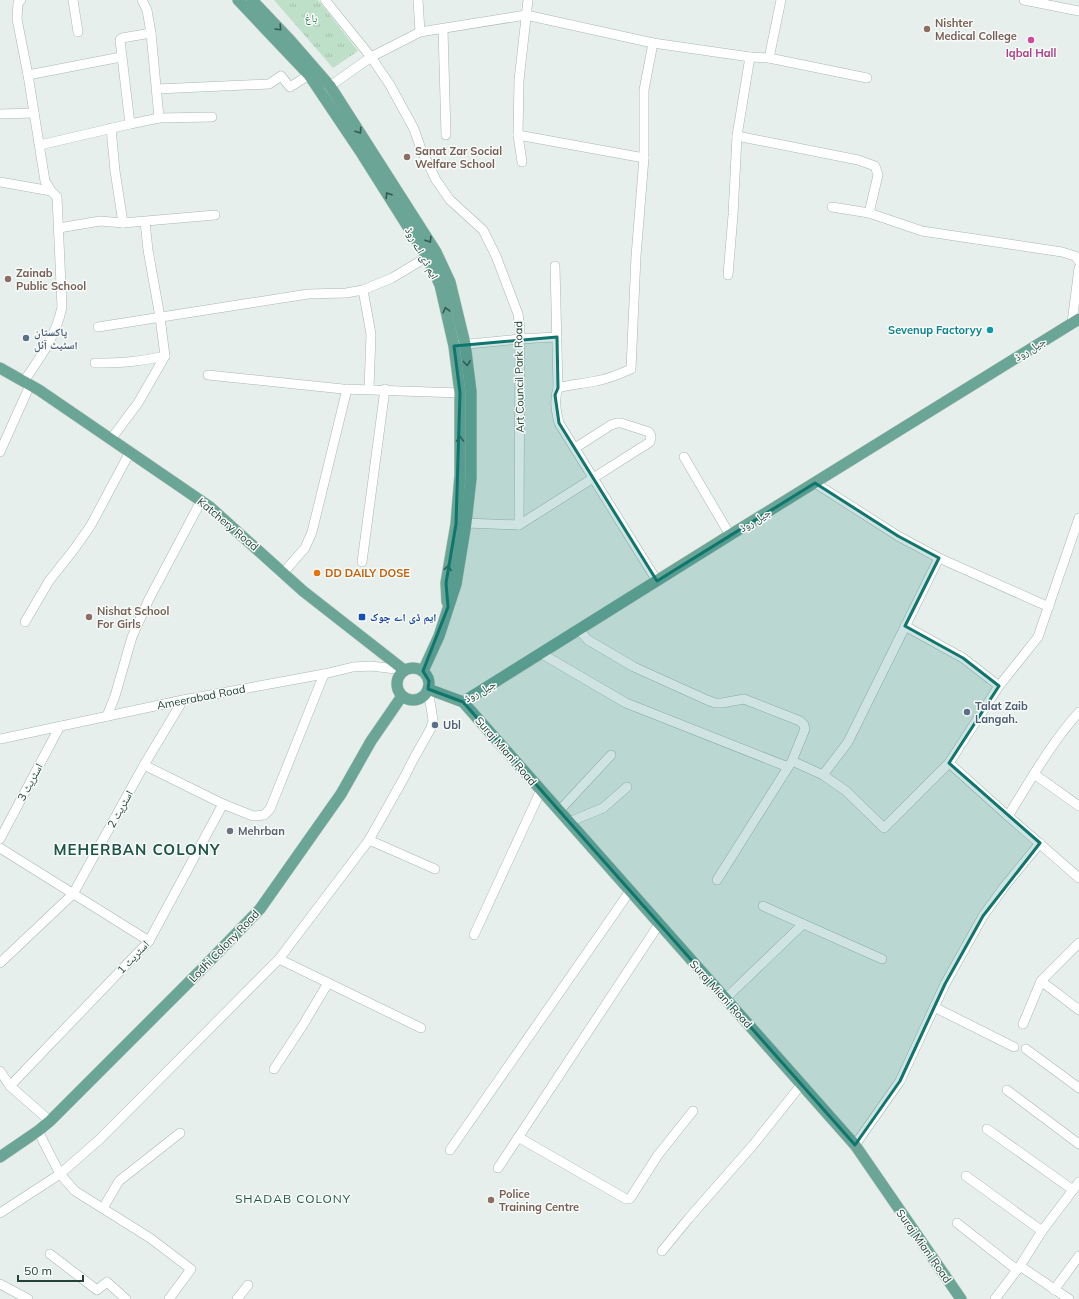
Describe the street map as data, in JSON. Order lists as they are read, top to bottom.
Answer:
{
  "streets": {
    "main road": [
      "ایم ڈی اے روڈ",
      "جیل روڈ",
      "Katchery Road",
      "Suraj Miani Road",
      "Lodhi Colony Road"
    ],
    "street": [
      "Art Council Park Road",
      "Ameerabad Road",
      "اسٹریٹ 3",
      "اسٹریٹ 2",
      "اسٹریٹ 1"
    ]
  },
  "crossings": [
    ["ایم ڈی اے روڈ", "جیل روڈ"],
    ["ایم ڈی اے روڈ", "Katchery Road"],
    ["ایم ڈی اے روڈ", "Ameerabad Road"],
    ["ایم ڈی اے روڈ", "Lodhi Colony Road"],
    ["جیل روڈ", "Katchery Road"],
    ["جیل روڈ", "Ameerabad Road"],
    ["جیل روڈ", "Suraj Miani Road"],
    ["جیل روڈ", "Lodhi Colony Road"],
    ["Katchery Road", "Ameerabad Road"],
    ["Katchery Road", "Lodhi Colony Road"],
    ["Ameerabad Road", "اسٹریٹ 3"],
    ["Ameerabad Road", "اسٹریٹ 2"],
    ["Ameerabad Road", "Lodhi Colony Road"]
  ],
  "districts": ["MEHERBAN COLONY", "SHADAB COLONY"],
  "parks": ["باغ"],
  "places": {
    "other": [
      "Nishter Medical College",
      "Iqbal Hall",
      "Sanat Zar Social Welfare School",
      "Zainab Public School",
      "Sevenup Factoryy",
      "پاکستان اسٹیٹ آئل",
      "DD DAILY DOSE",
      "Nishat School For Girls",
      "Talat Zaib Langah.",
      "Ubl",
      "Mehrban",
      "Police Training Centre"
    ],
    "transit": ["ایم ڈی اے چوک"]
  },
  "scale_bar": "50 m"
}
